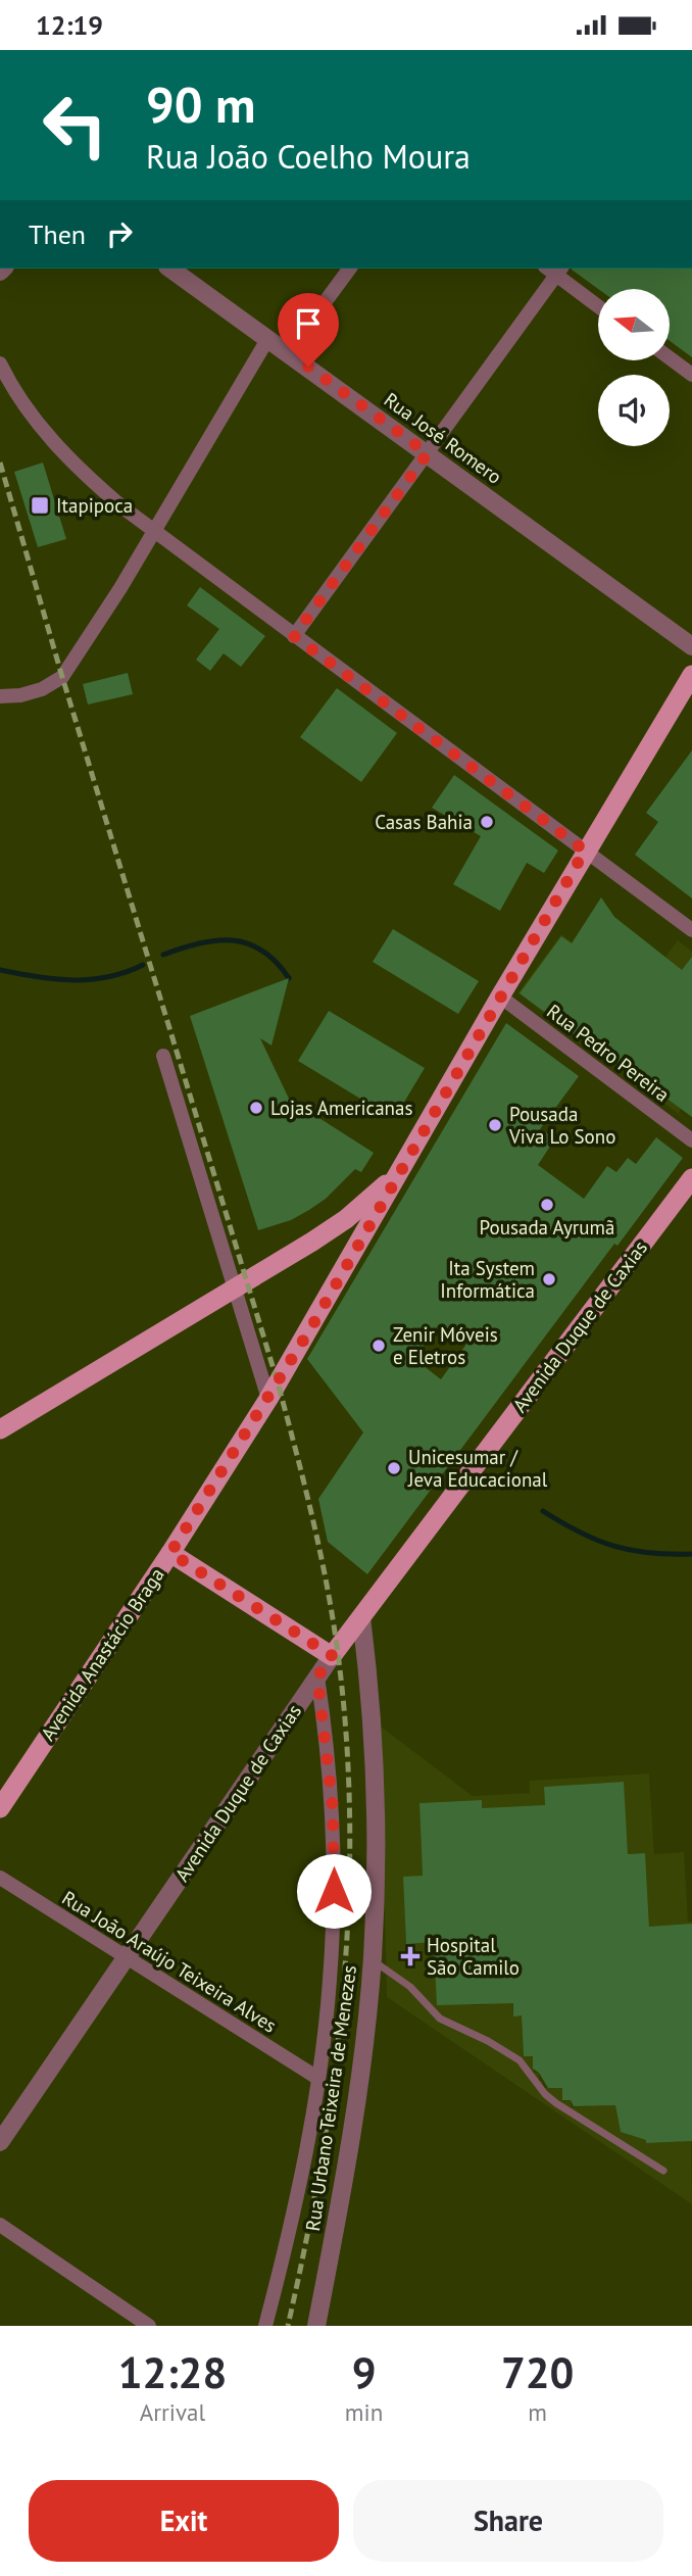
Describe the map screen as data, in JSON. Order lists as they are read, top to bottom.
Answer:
{
  "streets": {
    "main road": ["Avenida Duque de Caxias", "Avenida Anastácio Braga"],
    "street": [
      "Rua José Romero",
      "Rua Pedro Pereira",
      "Rua João Araújo Teixeira Alves",
      "Rua Urbano Teixeira de Menezes"
    ]
  },
  "crossings": [
    ["Rua Pedro Pereira", "Avenida Anastácio Braga"],
    ["Avenida Duque de Caxias", "Rua João Araújo Teixeira Alves"],
    ["Avenida Duque de Caxias", "Rua Urbano Teixeira de Menezes"],
    ["Rua João Araújo Teixeira Alves", "Rua Urbano Teixeira de Menezes"]
  ],
  "places": {
    "transit": ["Itapipoca"],
    "other": [
      "Casas Bahia",
      "Lojas Americanas",
      "Pousada Viva Lo Sono",
      "Pousada Ayrumã",
      "Ita System Informática",
      "Zenir Móveis e Eletros",
      "Unicesumar / Jeva Educacional"
    ],
    "health": ["Hospital São Camilo"]
  },
  "north": "left",
  "page": {
    "status": "12:19",
    "turn": ["90 m", "Rua João Coelho Moura"],
    "then": "Then",
    "eta": [
      "12:28",
      "Arrival",
      "9",
      "min",
      "720",
      "m"
    ],
    "buttons": ["Exit", "Share"]
  }
}
